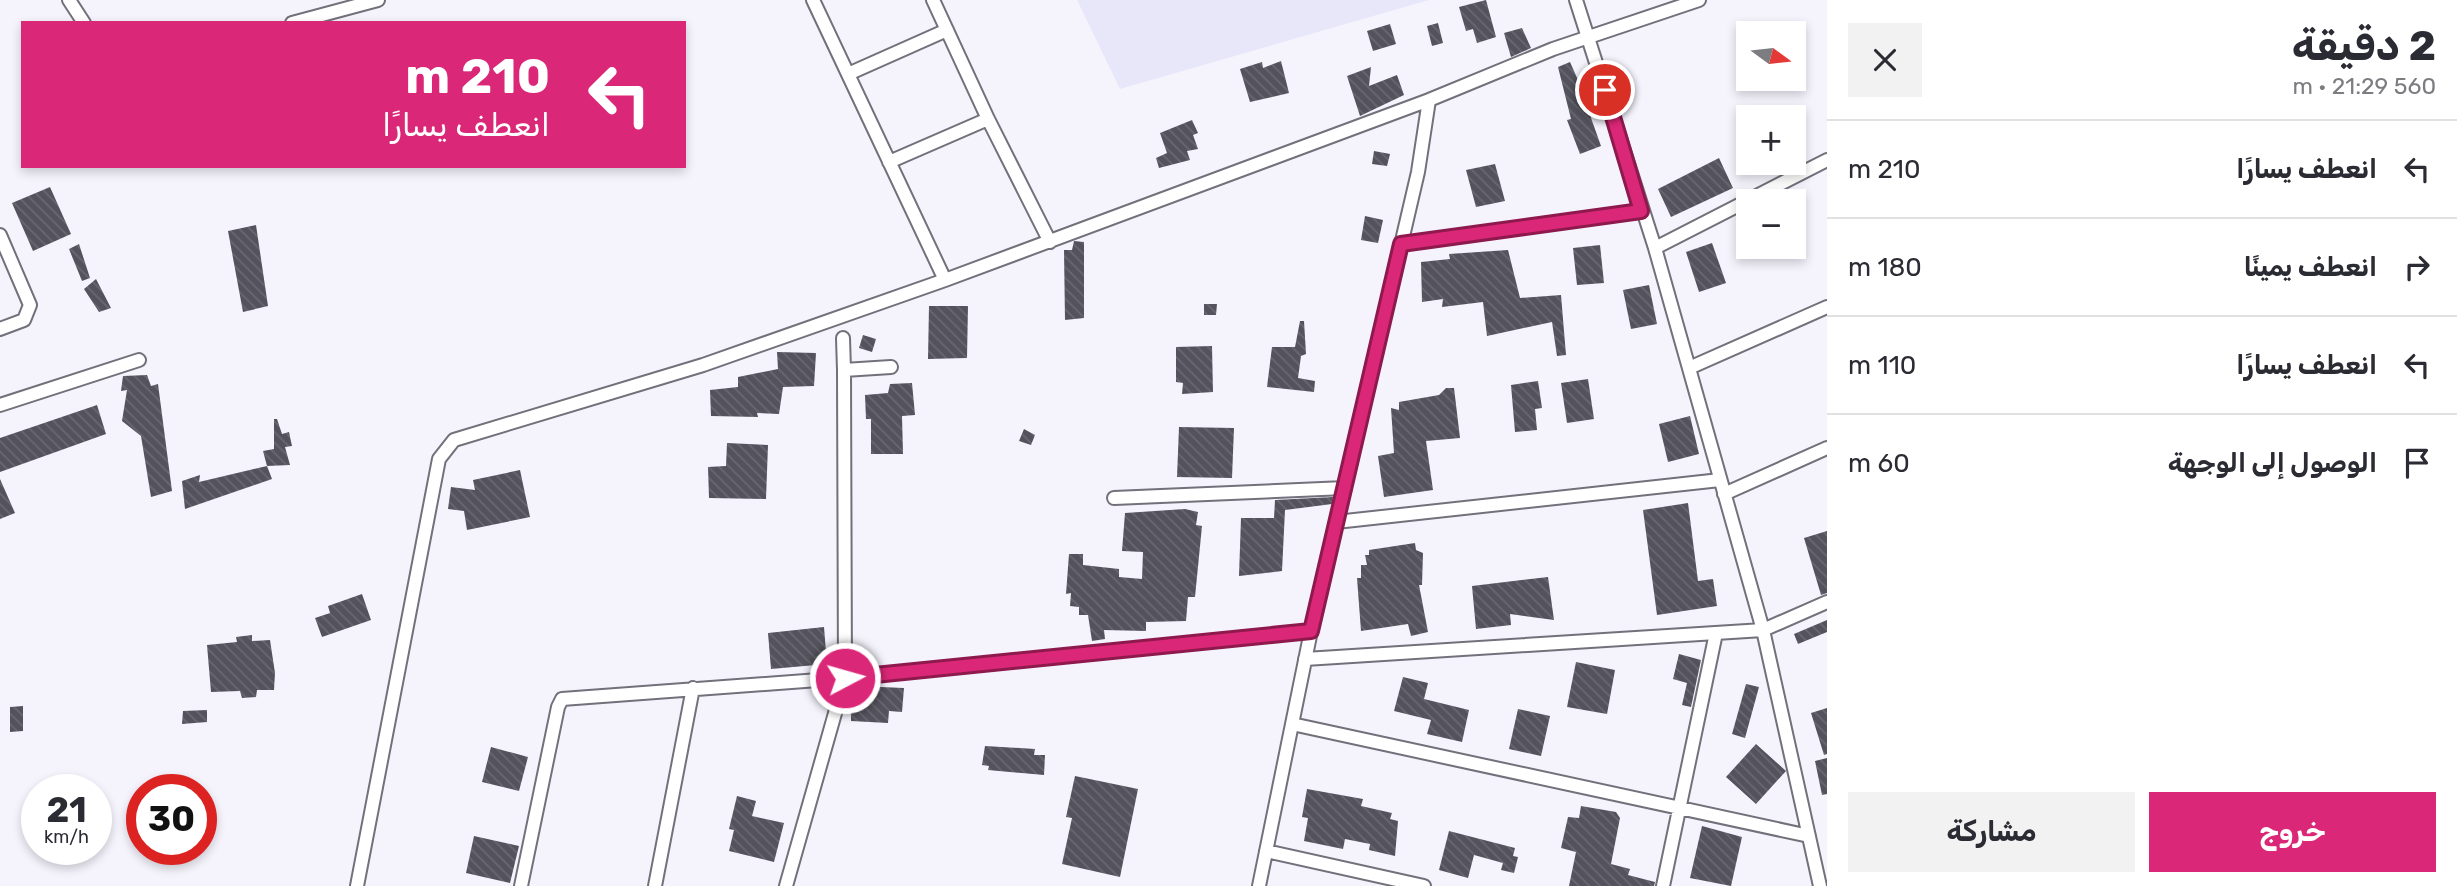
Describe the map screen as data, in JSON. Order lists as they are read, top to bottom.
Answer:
{
  "north": "right",
  "page": {
    "heading": ["2 دقيقة", "560 m · 21:29"],
    "map_buttons": ["+", "−"],
    "turn": ["210 m", "انعطف يسارًا"],
    "list": [
      {
        "name": "انعطف يسارًا",
        "value": "210 m"
      },
      {
        "name": "انعطف يمينًا",
        "value": "180 m"
      },
      {
        "name": "انعطف يسارًا",
        "value": "110 m"
      },
      {
        "name": "الوصول إلى الوجهة",
        "value": "60 m"
      }
    ],
    "speed": "21 km/h",
    "limit": "30",
    "buttons": ["خروج", "مشاركة"]
  }
}
